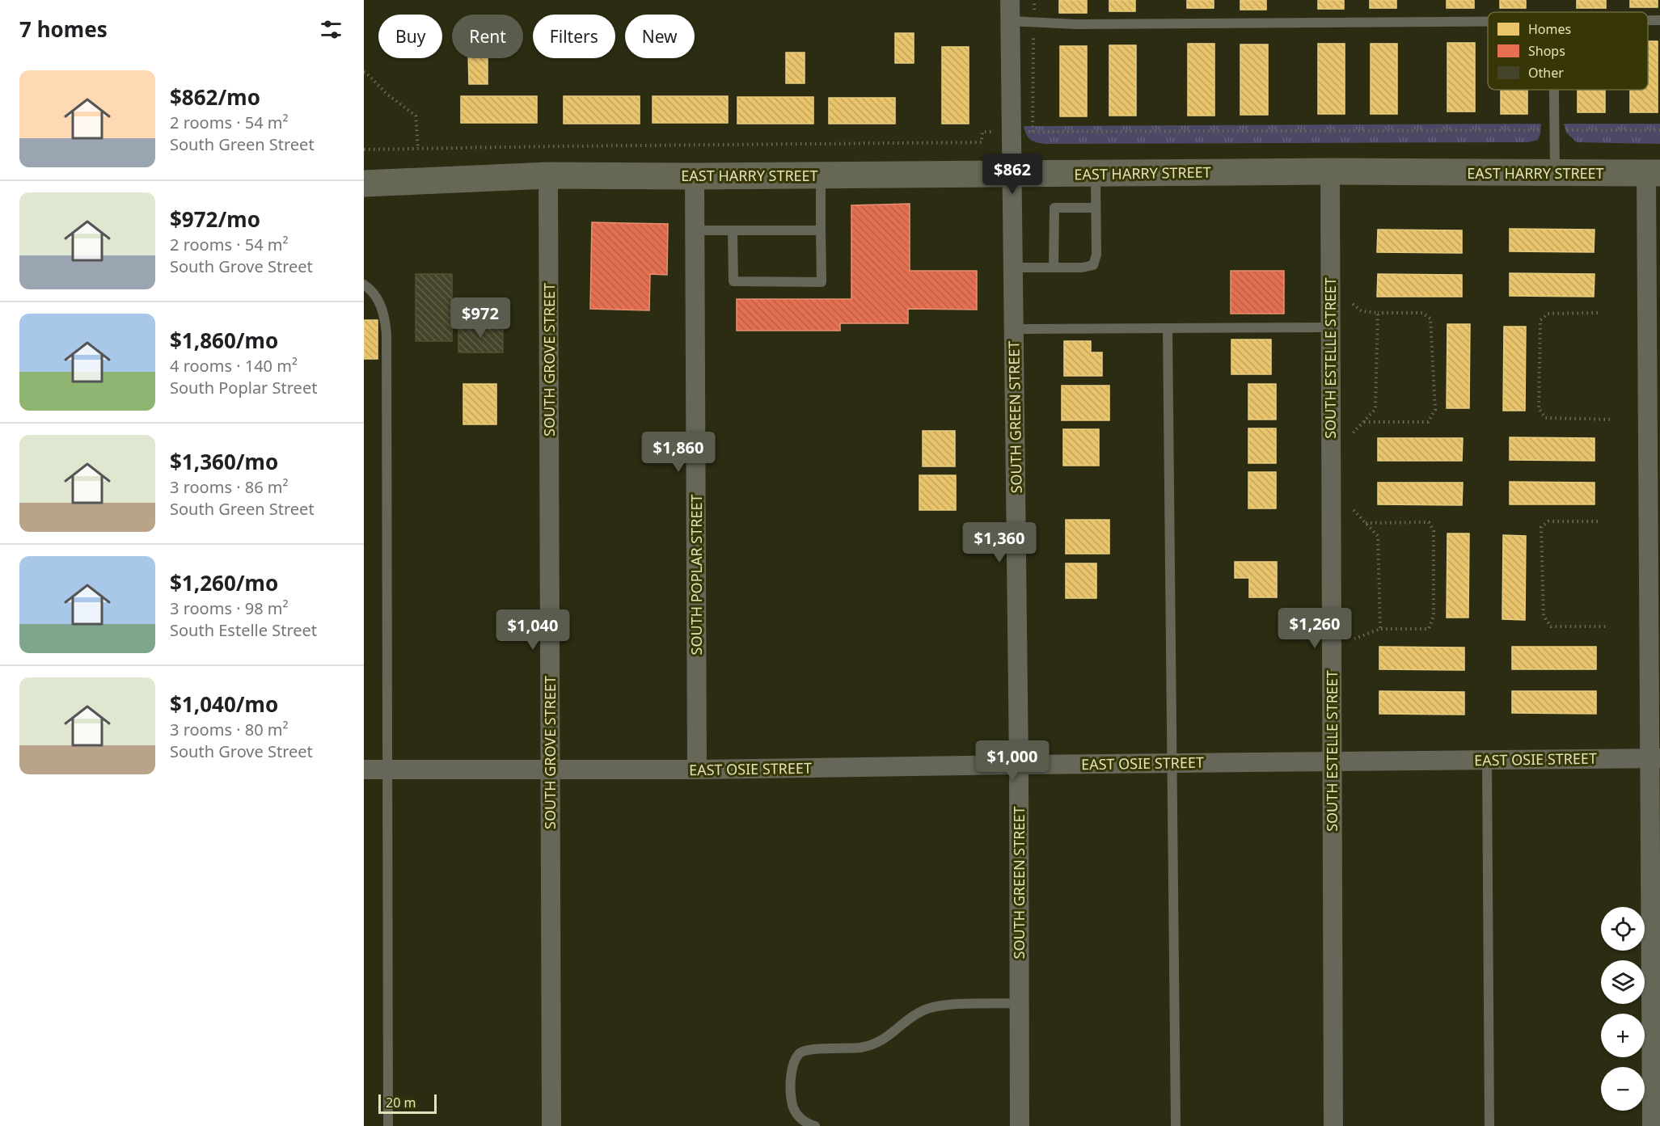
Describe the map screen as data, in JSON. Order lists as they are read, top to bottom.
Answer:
{
  "streets": {
    "main road": ["EAST HARRY STREET"],
    "street": [
      "SOUTH ESTELLE STREET",
      "SOUTH GROVE STREET",
      "SOUTH GREEN STREET",
      "SOUTH POPLAR STREET",
      "EAST OSIE STREET"
    ]
  },
  "crossings": [
    ["EAST HARRY STREET", "SOUTH ESTELLE STREET"],
    ["EAST HARRY STREET", "SOUTH GROVE STREET"],
    ["EAST HARRY STREET", "SOUTH GREEN STREET"],
    ["EAST HARRY STREET", "SOUTH POPLAR STREET"],
    ["SOUTH ESTELLE STREET", "EAST OSIE STREET"],
    ["SOUTH GROVE STREET", "EAST OSIE STREET"],
    ["SOUTH GREEN STREET", "EAST OSIE STREET"],
    ["SOUTH POPLAR STREET", "EAST OSIE STREET"]
  ],
  "legend": ["Homes", "Shops", "Other"],
  "scale_bar": "20 m",
  "page": {
    "heading": "7 homes",
    "chip": [
      "Buy",
      "Rent",
      "Filters",
      "New"
    ],
    "list": [
      {
        "name": "$862/mo",
        "note": "2 rooms · 54 m² · South Green Street"
      },
      {
        "name": "$972/mo",
        "note": "2 rooms · 54 m² · South Grove Street"
      },
      {
        "name": "$1,860/mo",
        "note": "4 rooms · 140 m² · South Poplar Street"
      },
      {
        "name": "$1,360/mo",
        "note": "3 rooms · 86 m² · South Green Street"
      },
      {
        "name": "$1,260/mo",
        "note": "3 rooms · 98 m² · South Estelle Street"
      },
      {
        "name": "$1,040/mo",
        "note": "3 rooms · 80 m² · South Grove Street"
      }
    ],
    "price": [
      "$862",
      "$972",
      "$1,860",
      "$1,360",
      "$1,260",
      "$1,040",
      "$1,000"
    ],
    "map_buttons": ["+", "−"],
    "scale": "20 m"
  }
}
